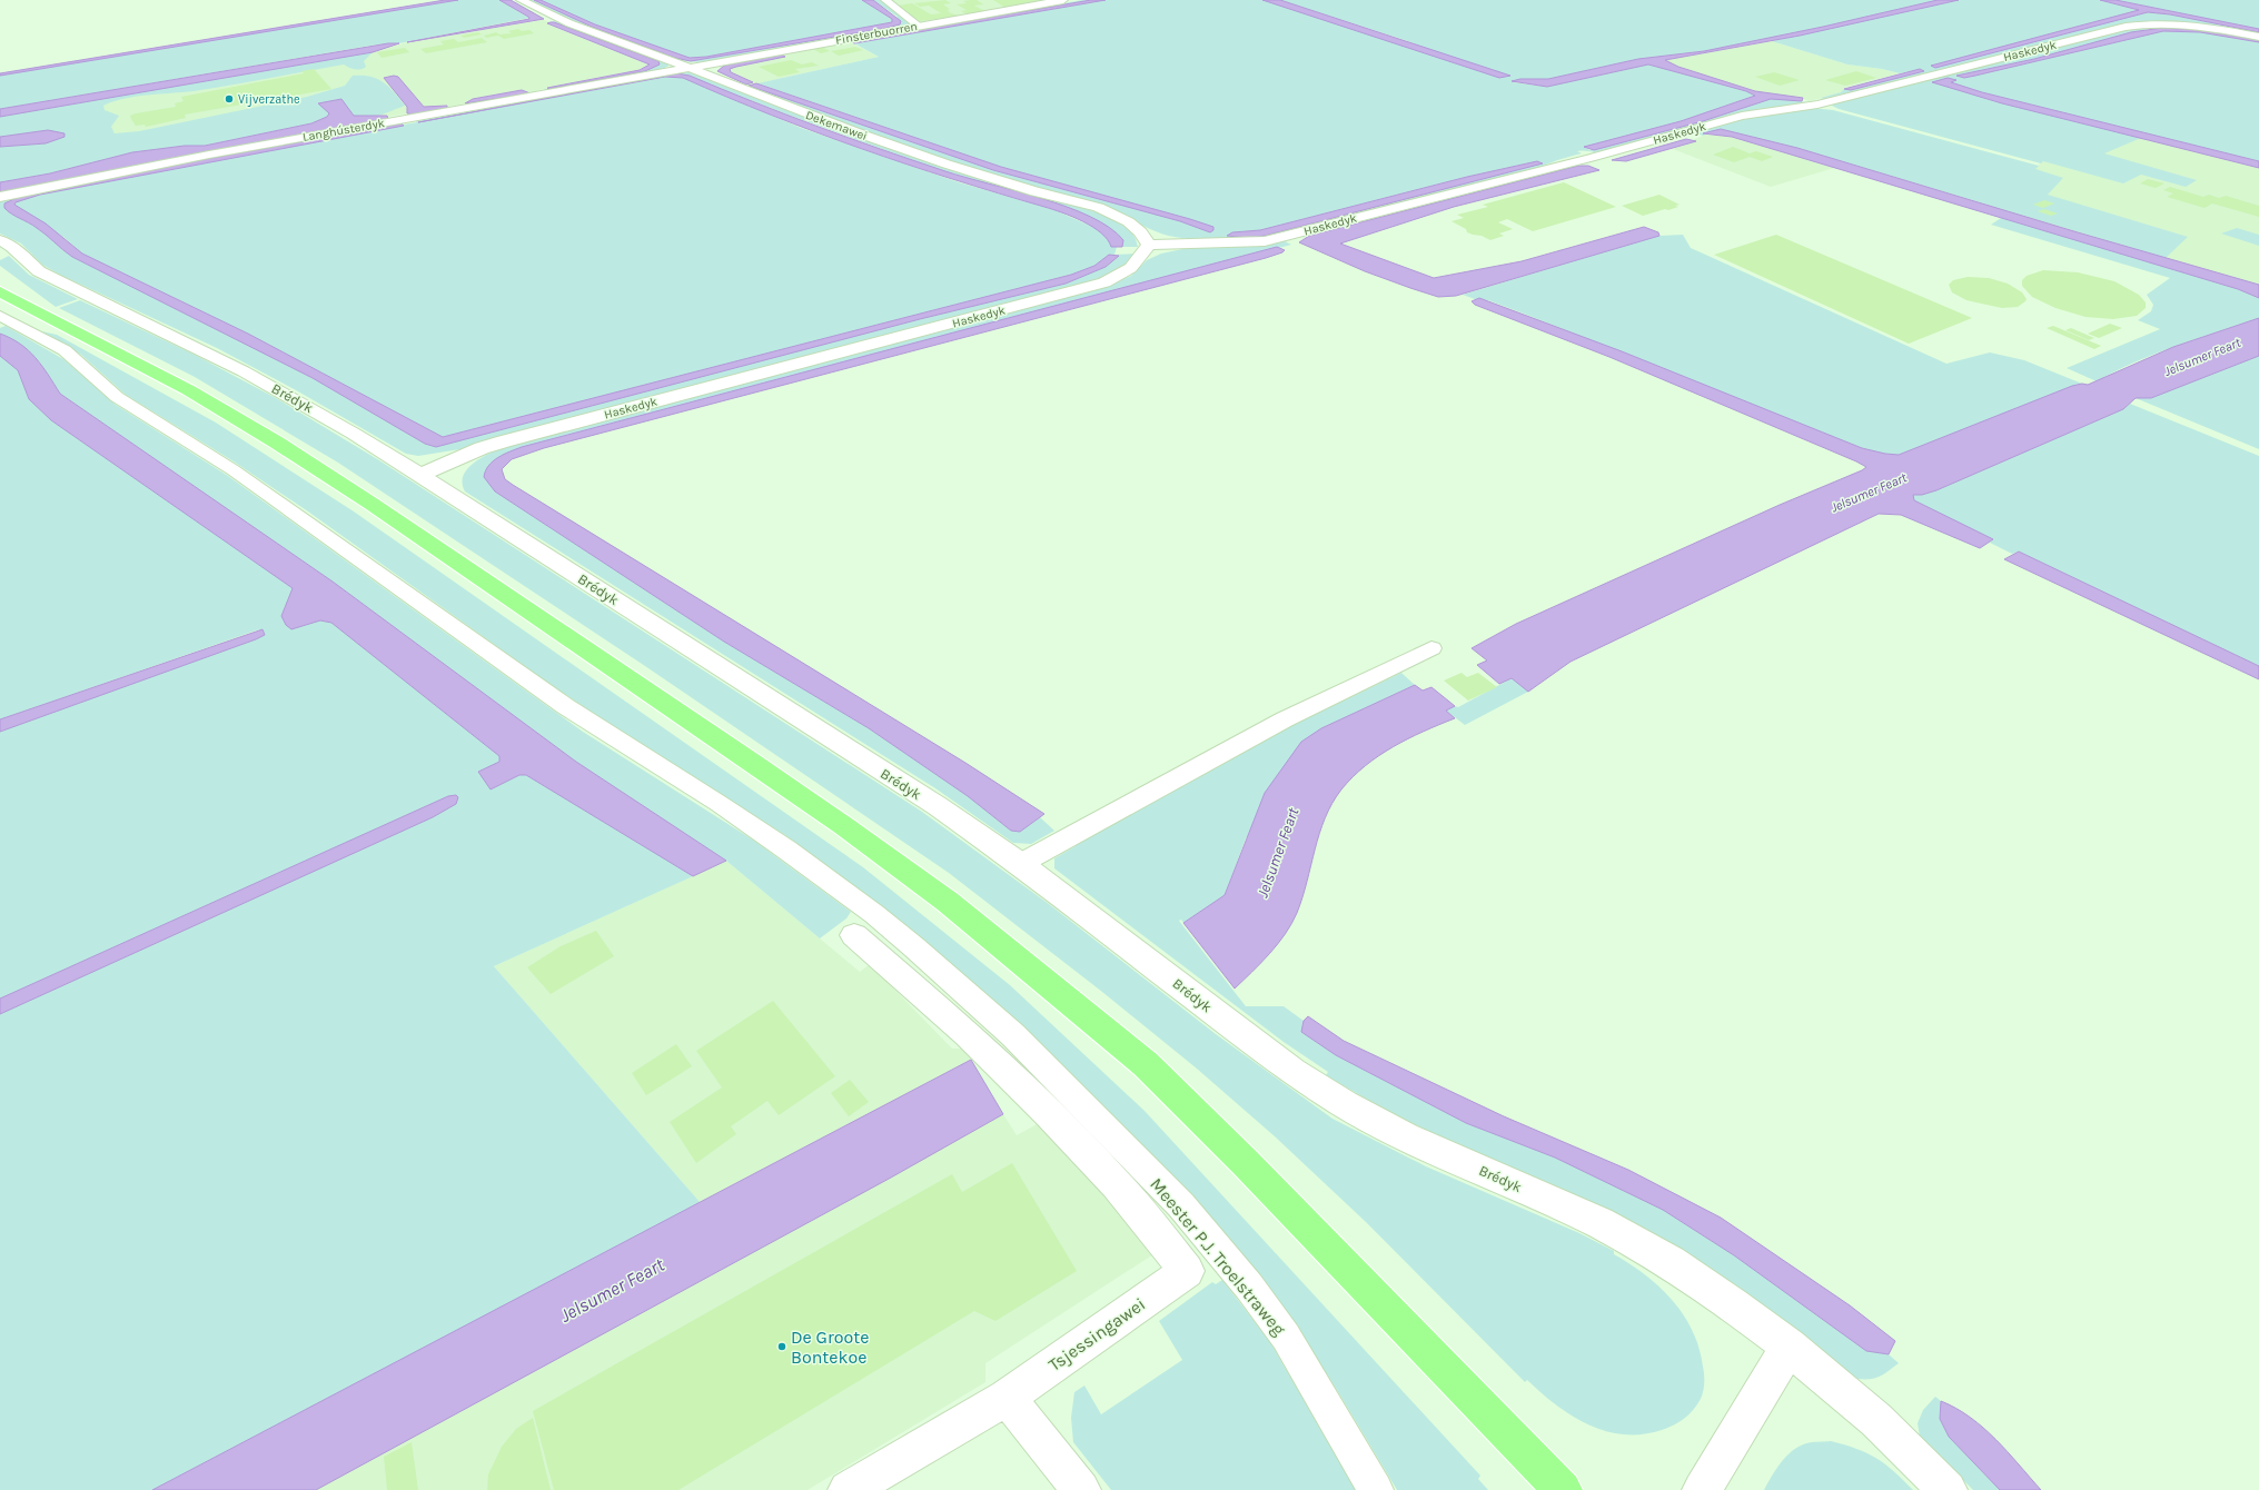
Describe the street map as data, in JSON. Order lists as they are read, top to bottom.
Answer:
{
  "streets": {
    "street": [
      "Finsterbuorren",
      "Haskedyk",
      "Dekemawei",
      "Langhústerdyk",
      "Brédyk",
      "Tsjessingawei"
    ],
    "lane": ["Meester P.J. Troelstraweg"]
  },
  "crossings": [
    ["Finsterbuorren", "Dekemawei"],
    ["Finsterbuorren", "Langhústerdyk"],
    ["Haskedyk", "Dekemawei"],
    ["Haskedyk", "Brédyk"],
    ["Dekemawei", "Langhústerdyk"]
  ],
  "water": ["Jelsumer Feart"],
  "places": ["Vijverzathe", "De Groote Bontekoe"]
}
